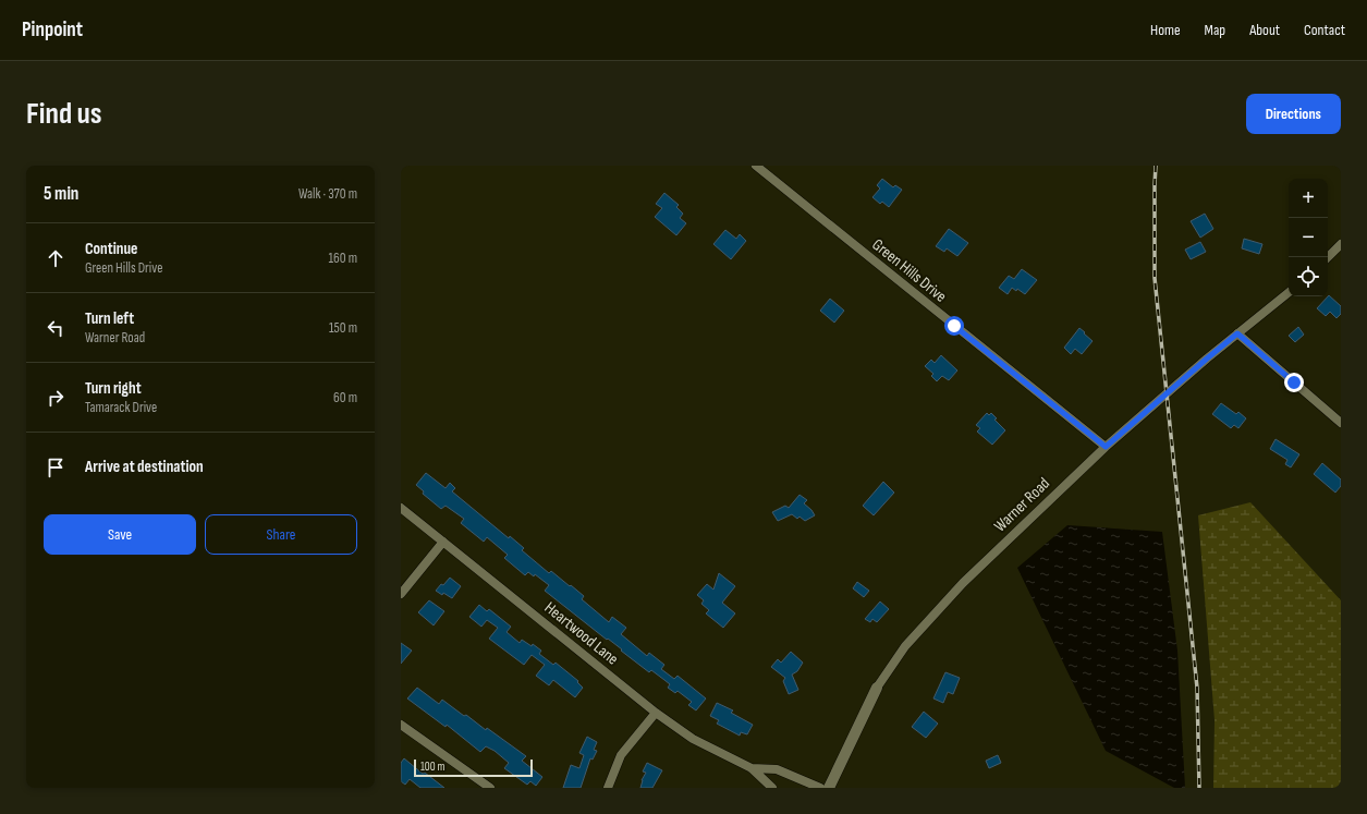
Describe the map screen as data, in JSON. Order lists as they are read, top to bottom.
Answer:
{
  "streets": {
    "street": ["Green Hills Drive", "Warner Road", "Heartwood Lane"]
  },
  "crossings": [
    ["Green Hills Drive", "Warner Road"]
  ],
  "scale_bar": "100 m",
  "page": {
    "header": "Pinpoint",
    "nav": [
      "Home",
      "Map",
      "About",
      "Contact"
    ],
    "buttons": [
      "Directions",
      ["Save", "Share"]
    ],
    "title": "Find us",
    "heading": ["5 min", "Walk · 370 m"],
    "map_buttons": ["+", "−"],
    "list": [
      ["Continue", "Green Hills Drive", "160 m"],
      ["Turn left", "Warner Road", "150 m"],
      ["Turn right", "Tamarack Drive", "60 m"],
      "Arrive at destination"
    ],
    "scale": "100 m"
  }
}
